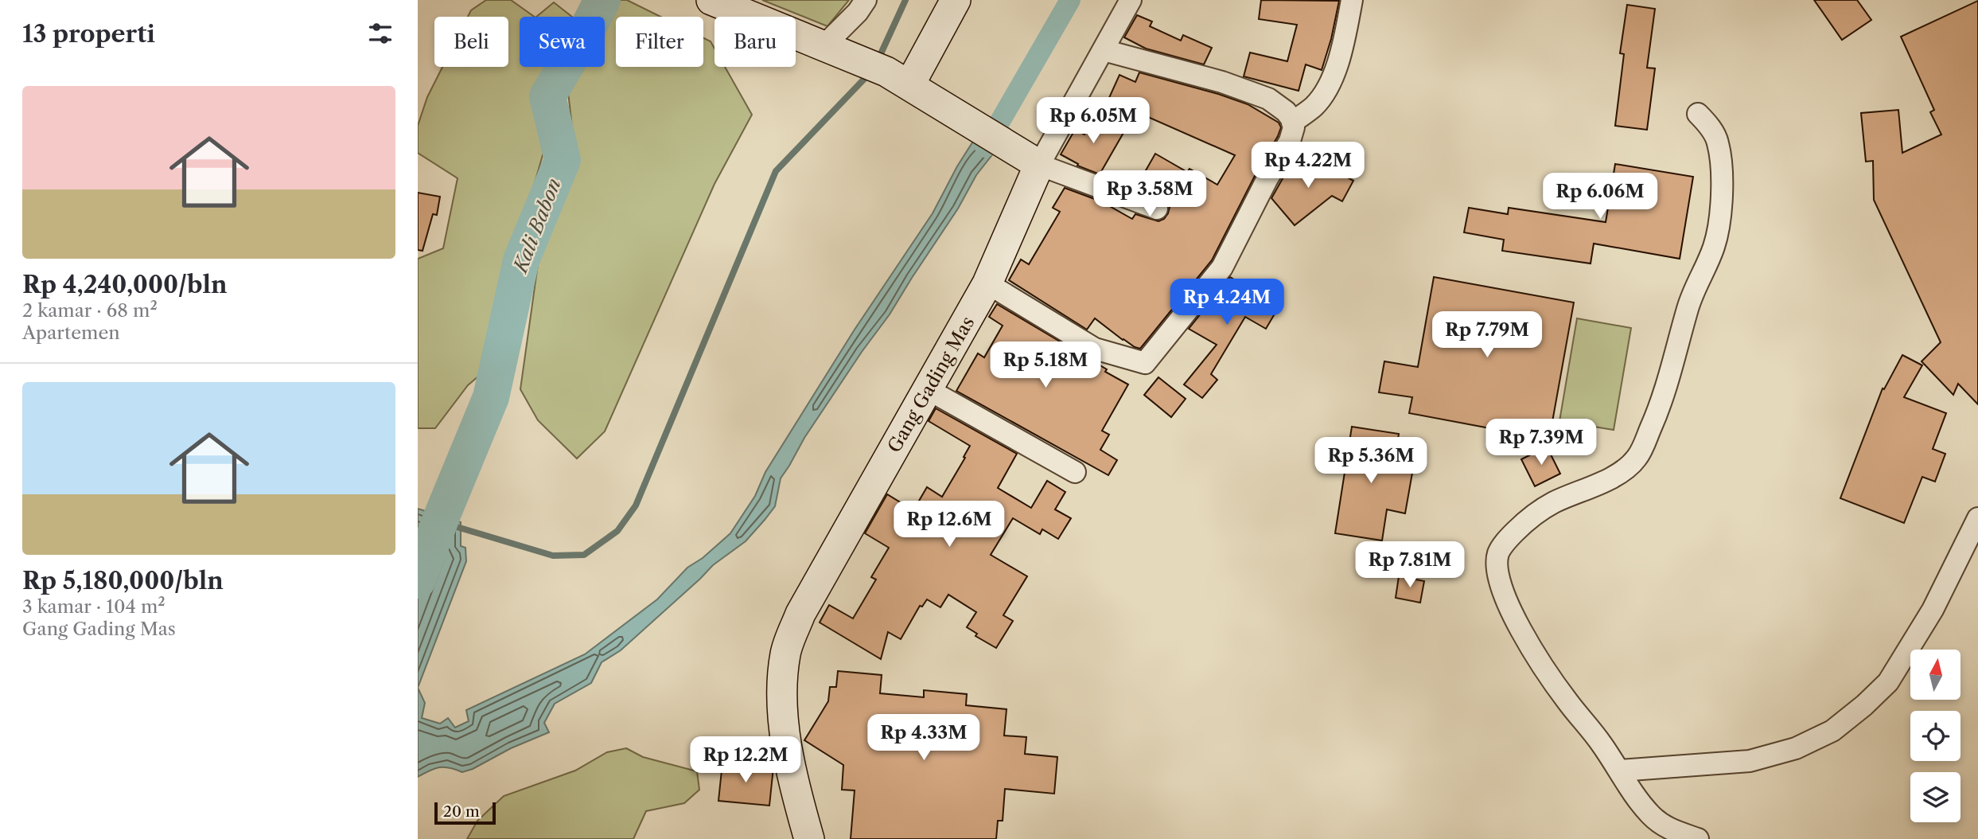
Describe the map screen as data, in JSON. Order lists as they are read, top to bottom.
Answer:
{
  "streets": {
    "street": ["Gang Gading Mas"]
  },
  "water": ["Kali Babon"],
  "scale_bar": "20 m",
  "north": "top",
  "page": {
    "heading": "13 properti",
    "chip": [
      "Beli",
      "Sewa",
      "Filter",
      "Baru"
    ],
    "list": [
      {
        "name": "Rp 4,240,000/bln",
        "note": "2 kamar · 68 m² · Apartemen"
      },
      {
        "name": "Rp 5,180,000/bln",
        "note": "3 kamar · 104 m² · Gang Gading Mas"
      }
    ],
    "price": [
      "Rp 6.05M",
      "Rp 4.22M",
      "Rp 3.58M",
      "Rp 6.06M",
      "Rp 4.24M",
      "Rp 7.79M",
      "Rp 5.18M",
      "Rp 7.39M",
      "Rp 5.36M",
      "Rp 12.6M",
      "Rp 7.81M",
      "Rp 4.33M",
      "Rp 12.2M"
    ],
    "scale": "20 m"
  }
}
